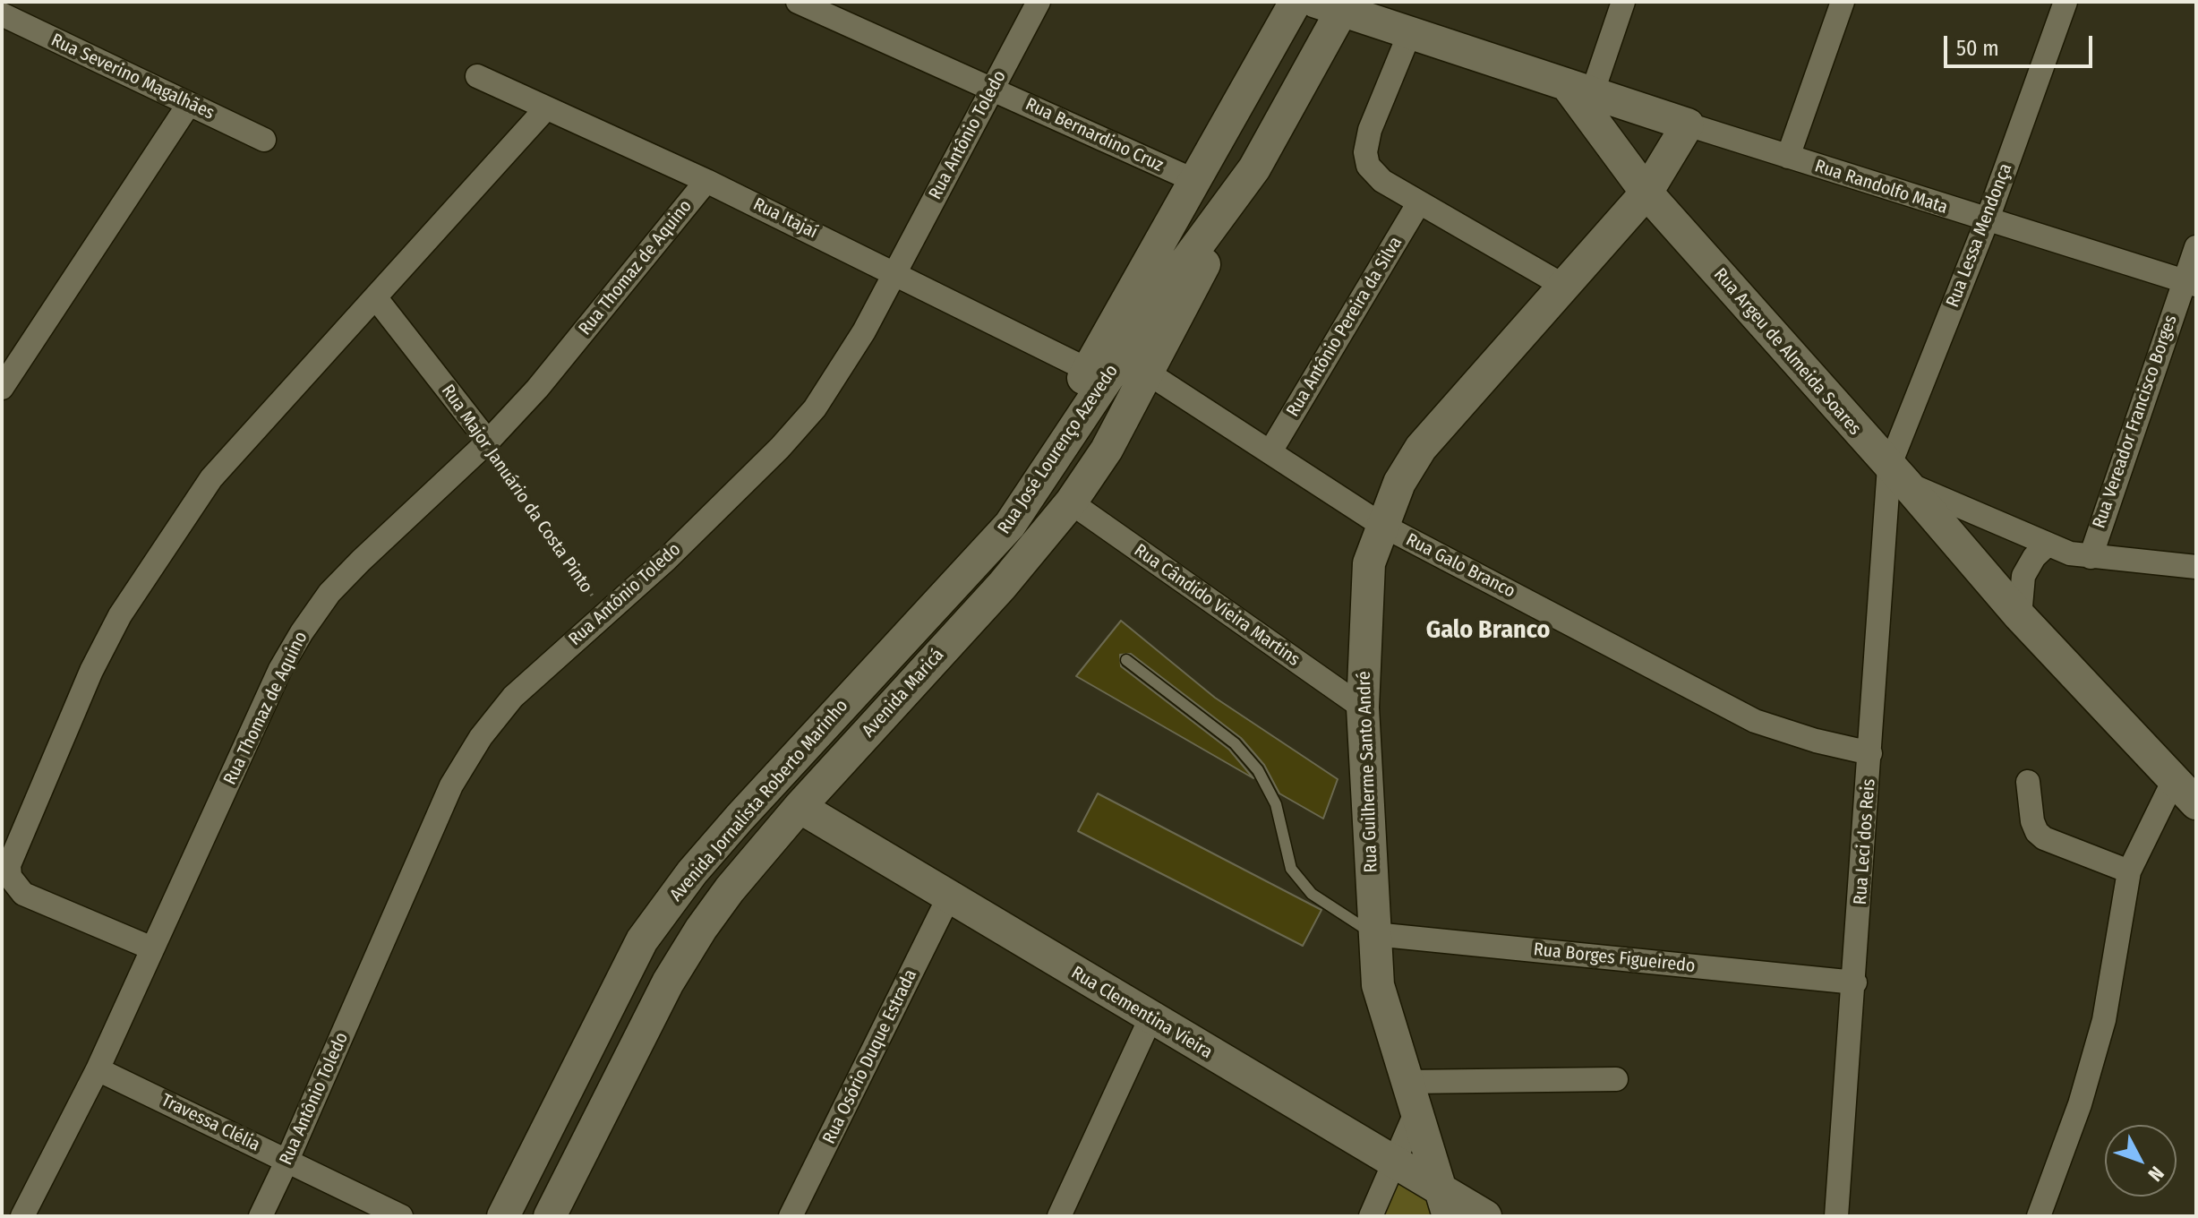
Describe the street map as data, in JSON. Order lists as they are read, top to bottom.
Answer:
{
  "streets": {
    "street": [
      "Rua Severino Magalhães",
      "Rua Antônio Toledo",
      "Rua Bernardino Cruz",
      "Rua Randolfo Mata",
      "Rua Itajaí",
      "Rua Lessa Mendonça",
      "Rua Thomaz de Aquino",
      "Rua Antônio Pereira da Silva",
      "Rua Argeu de Almeida Soares",
      "Rua Vereador Francisco Borges",
      "Rua José Lourenço Azevedo",
      "Rua Major Januário da Costa Pinto",
      "Rua Galo Branco",
      "Rua Cândido Vieira Martins",
      "Avenida Maricá",
      "Rua Guilherme Santo André",
      "Avenida Jornalista Roberto Marinho",
      "Rua Leci dos Reis",
      "Rua Borges Figueiredo",
      "Rua Clementina Vieira",
      "Rua Osório Duque Estrada",
      "Travessa Clélia"
    ]
  },
  "crossings": [
    ["Rua Antônio Toledo", "Rua Bernardino Cruz"],
    ["Rua Antônio Toledo", "Rua Itajaí"],
    ["Rua Antônio Toledo", "Rua Major Januário da Costa Pinto"],
    ["Rua Antônio Toledo", "Travessa Clélia"],
    ["Rua Bernardino Cruz", "Rua José Lourenço Azevedo"],
    ["Rua Randolfo Mata", "Rua Lessa Mendonça"],
    ["Rua Randolfo Mata", "Rua Argeu de Almeida Soares"],
    ["Rua Randolfo Mata", "Rua Vereador Francisco Borges"],
    ["Rua Randolfo Mata", "Rua Guilherme Santo André"],
    ["Rua Itajaí", "Rua Thomaz de Aquino"],
    ["Rua Itajaí", "Rua José Lourenço Azevedo"],
    ["Rua Lessa Mendonça", "Rua Argeu de Almeida Soares"],
    ["Rua Lessa Mendonça", "Rua Leci dos Reis"],
    ["Rua Thomaz de Aquino", "Rua Major Januário da Costa Pinto"],
    ["Rua Thomaz de Aquino", "Travessa Clélia"],
    ["Rua Antônio Pereira da Silva", "Rua Galo Branco"],
    ["Rua Argeu de Almeida Soares", "Rua Guilherme Santo André"],
    ["Rua Argeu de Almeida Soares", "Rua Leci dos Reis"],
    ["Rua José Lourenço Azevedo", "Avenida Maricá"],
    ["Rua José Lourenço Azevedo", "Avenida Jornalista Roberto Marinho"],
    ["Rua Galo Branco", "Avenida Maricá"],
    ["Rua Galo Branco", "Rua Guilherme Santo André"],
    ["Rua Galo Branco", "Rua Leci dos Reis"],
    ["Rua Cândido Vieira Martins", "Avenida Maricá"],
    ["Rua Cândido Vieira Martins", "Rua Guilherme Santo André"],
    ["Avenida Maricá", "Rua Clementina Vieira"],
    ["Rua Guilherme Santo André", "Rua Borges Figueiredo"],
    ["Rua Guilherme Santo André", "Rua Clementina Vieira"],
    ["Rua Leci dos Reis", "Rua Borges Figueiredo"],
    ["Rua Clementina Vieira", "Rua Osório Duque Estrada"]
  ],
  "districts": ["Galo Branco"],
  "scale_bar": "50 m",
  "north": "bottom right"
}
